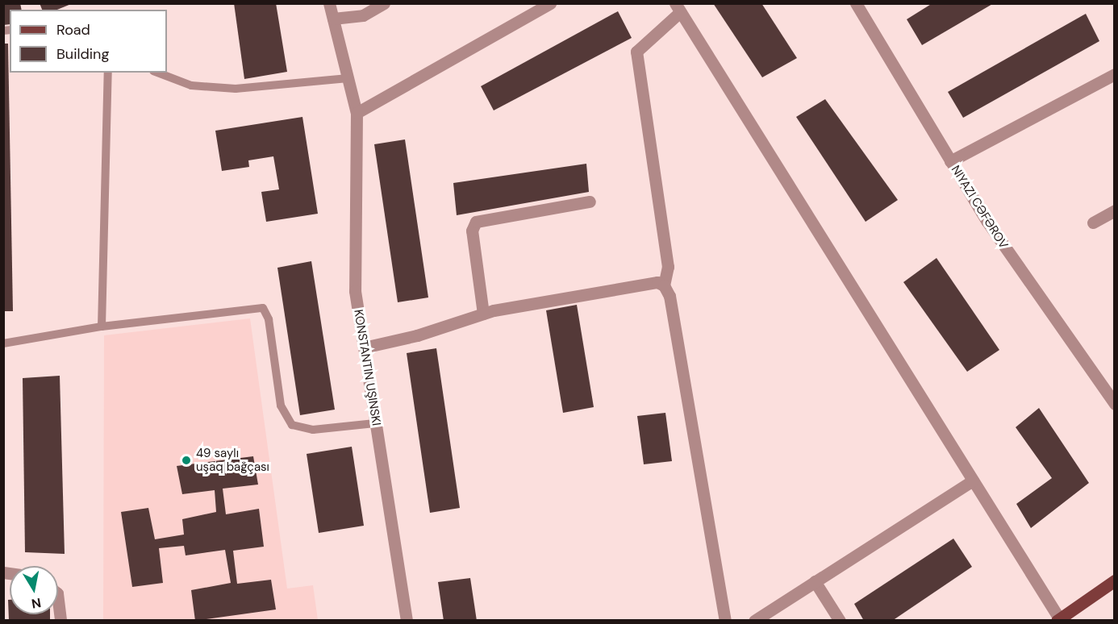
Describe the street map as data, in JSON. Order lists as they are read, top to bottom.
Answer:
{
  "streets": {
    "street": ["NIYAZI CƏFƏROV", "KONSTANTIN UŞINSKI"]
  },
  "places": ["49 saylı uşaq bağçası"],
  "legend": ["Road", "Building"],
  "north": "bottom"
}
